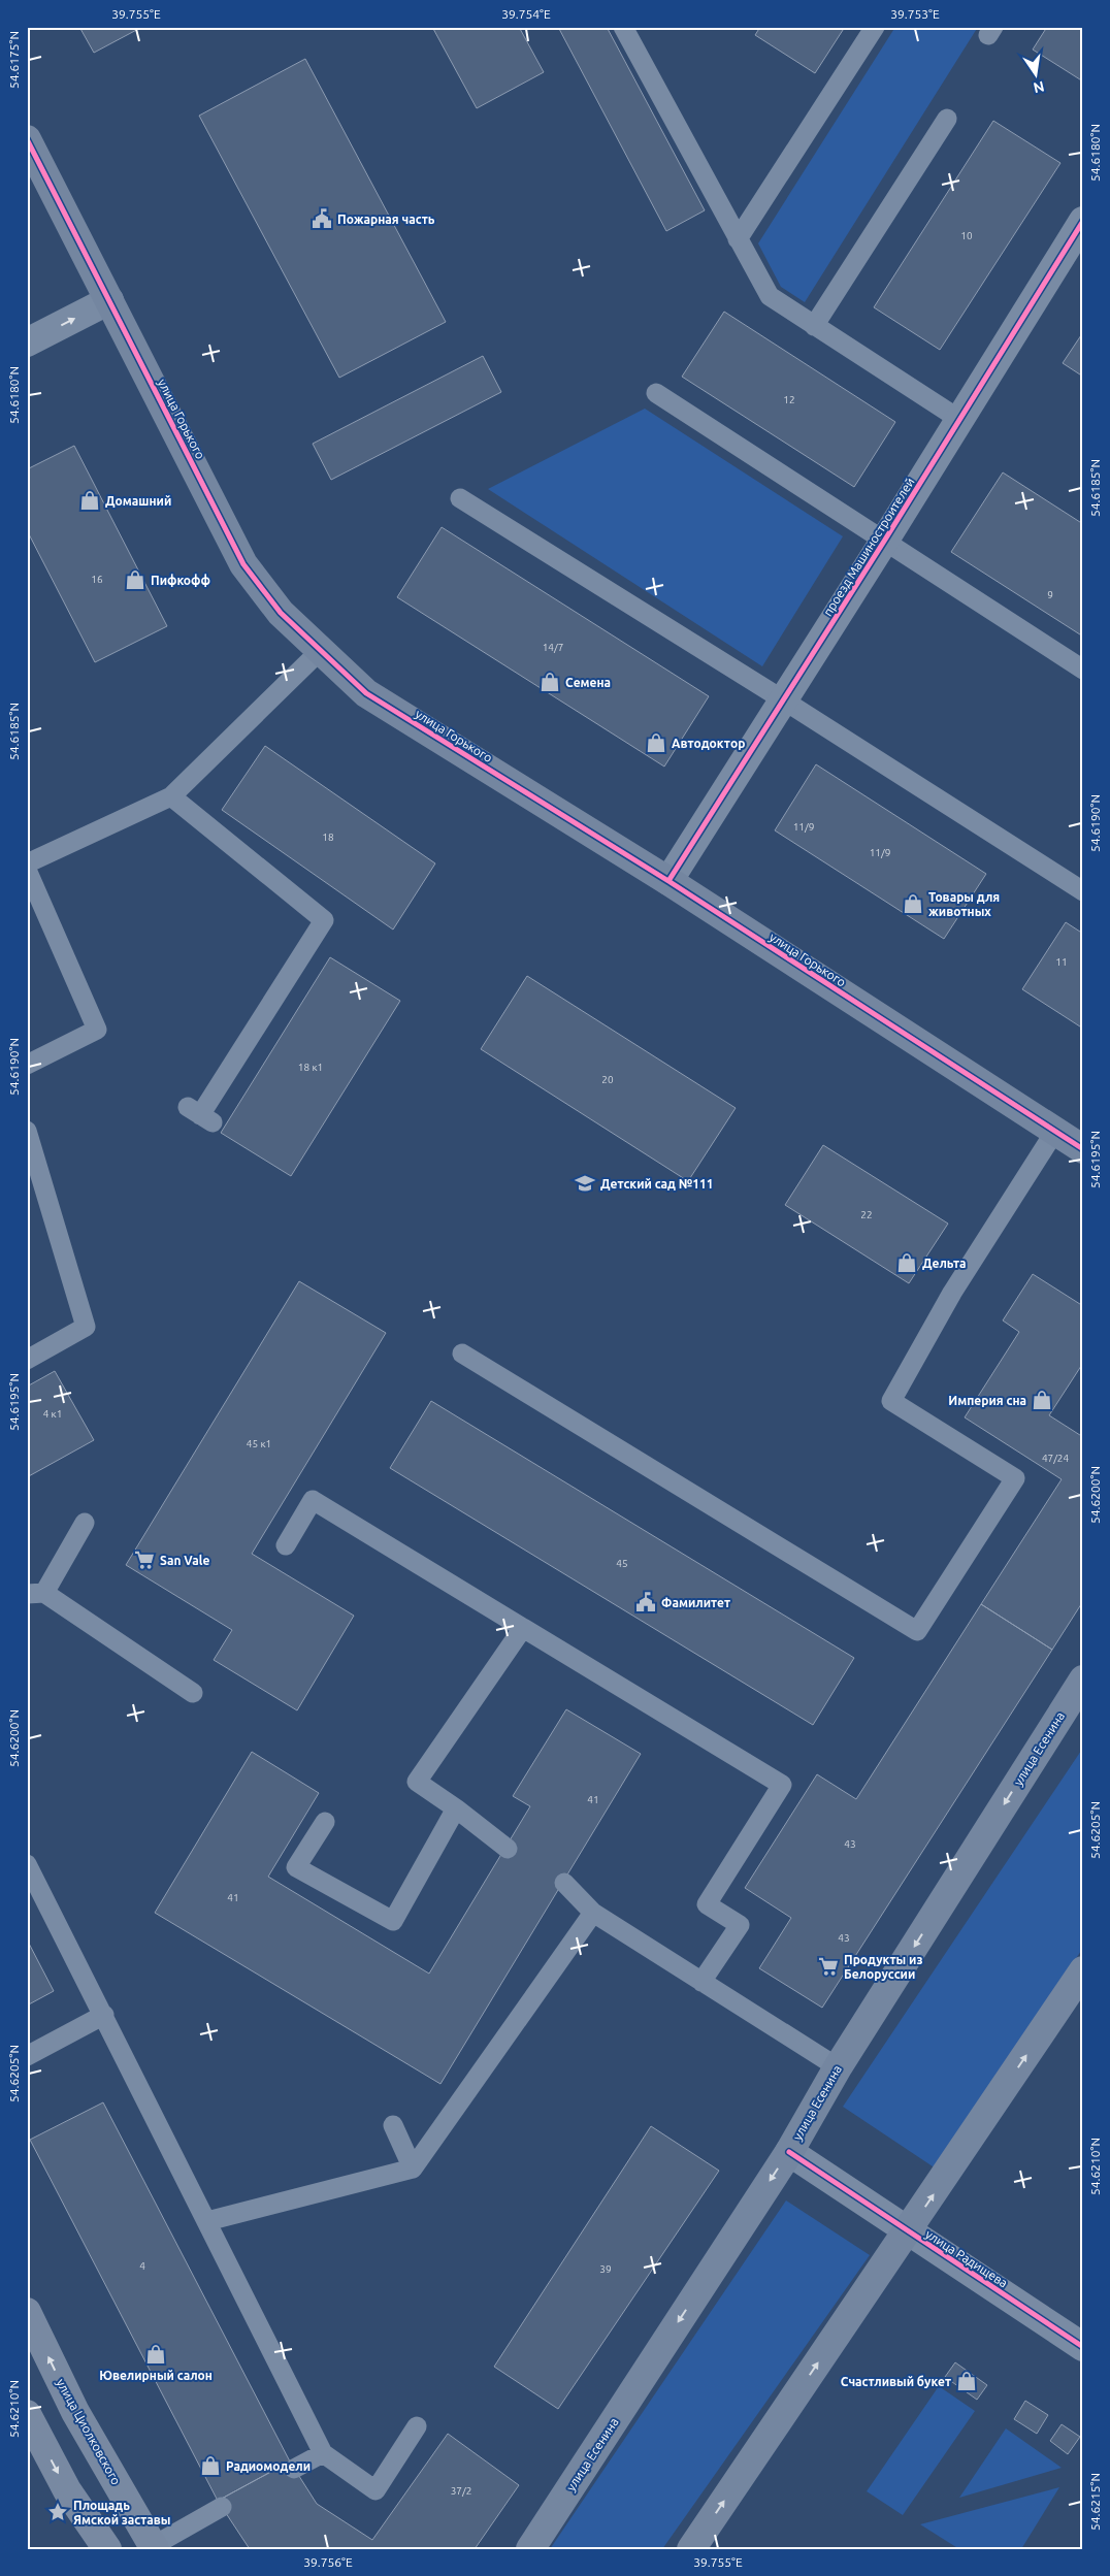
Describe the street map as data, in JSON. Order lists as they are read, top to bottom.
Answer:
{
  "streets": {
    "main road": ["улица Горького", "улица Есенина", "улица Циолковского"],
    "street": ["проезд Машиностроителей", "улица Радищева"]
  },
  "crossings": [
    ["улица Горького", "проезд Машиностроителей"],
    ["улица Есенина", "улица Радищева"]
  ],
  "places": {
    "public building": ["Пожарная часть", "Фамилитет"],
    "shop": [
      "Домашний",
      "Пифкофф",
      "Семена",
      "Автодоктор",
      "Товары для животных",
      "Дельта",
      "Империя сна",
      "Ювелирный салон",
      "Счастливый букет",
      "Радиомодели"
    ],
    "school or university": ["Детский сад №111"],
    "supermarket": ["San Vale", "Продукты из Белоруссии"],
    "place": ["Площадь Ямской заставы"]
  },
  "house_numbers": [
    "10",
    "12",
    "16",
    "9",
    "14/7",
    "11/9",
    "18",
    "11/9",
    "11",
    "18 к1",
    "20",
    "22",
    "4 к1",
    "45 к1",
    "47/24",
    "45",
    "41",
    "43",
    "41",
    "43",
    "4",
    "39",
    "37/2"
  ],
  "north": "bottom",
  "coordinates": [
    "39.755°E",
    "39.754°E",
    "39.753°E",
    "54.6175°N",
    "54.6180°N",
    "54.6185°N",
    "54.6190°N",
    "54.6195°N",
    "54.6200°N",
    "54.6205°N",
    "54.6210°N",
    "54.6215°N",
    "39.756°E"
  ]
}
